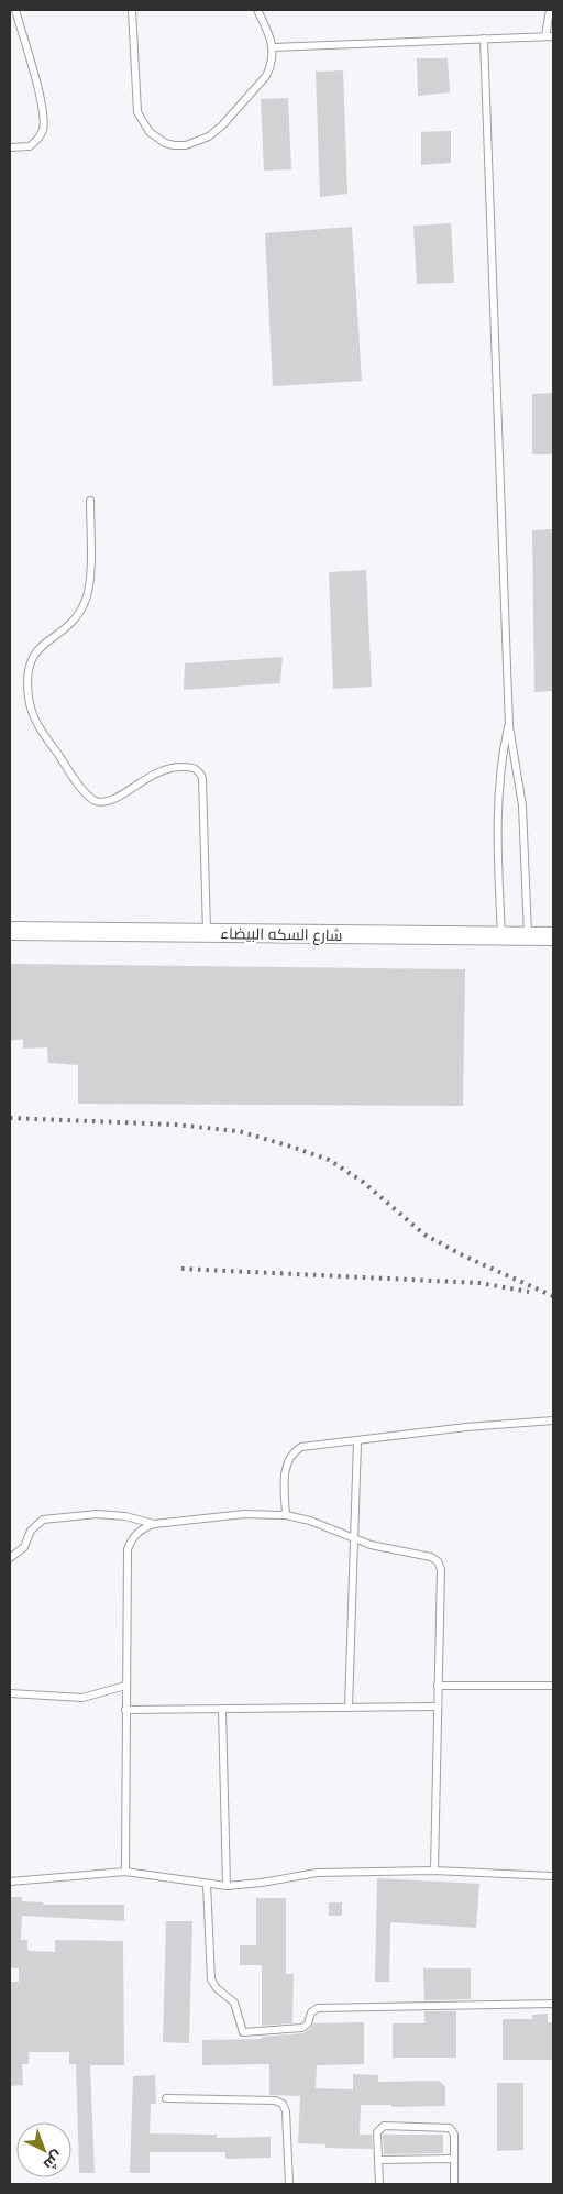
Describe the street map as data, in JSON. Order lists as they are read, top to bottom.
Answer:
{
  "streets": {
    "street": ["شارع السكه البيضاء"]
  },
  "north": "bottom right"
}
